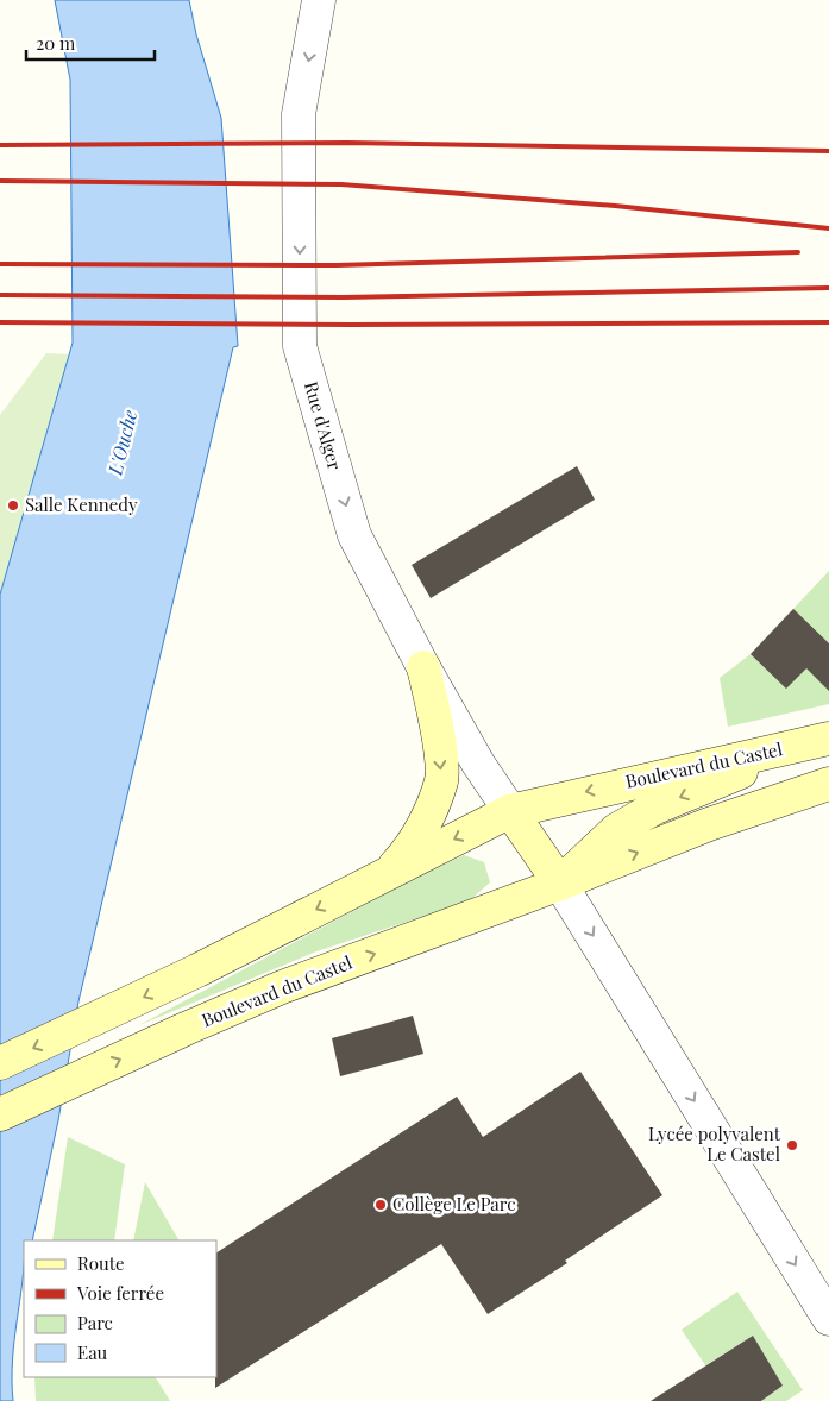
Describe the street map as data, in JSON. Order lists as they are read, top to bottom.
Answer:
{
  "streets": {
    "main road": ["Boulevard du Castel"],
    "street": ["Rue d'Alger"]
  },
  "crossings": [
    ["Rue d'Alger", "Boulevard du Castel"]
  ],
  "one_way": ["Rue d'Alger"],
  "water": ["L'Ouche"],
  "places": ["Salle Kennedy", "Lycée polyvalent Le Castel", "Collège Le Parc"],
  "legend": [
    "Route",
    "Voie ferrée",
    "Parc",
    "Eau"
  ],
  "scale_bar": "20 m"
}
